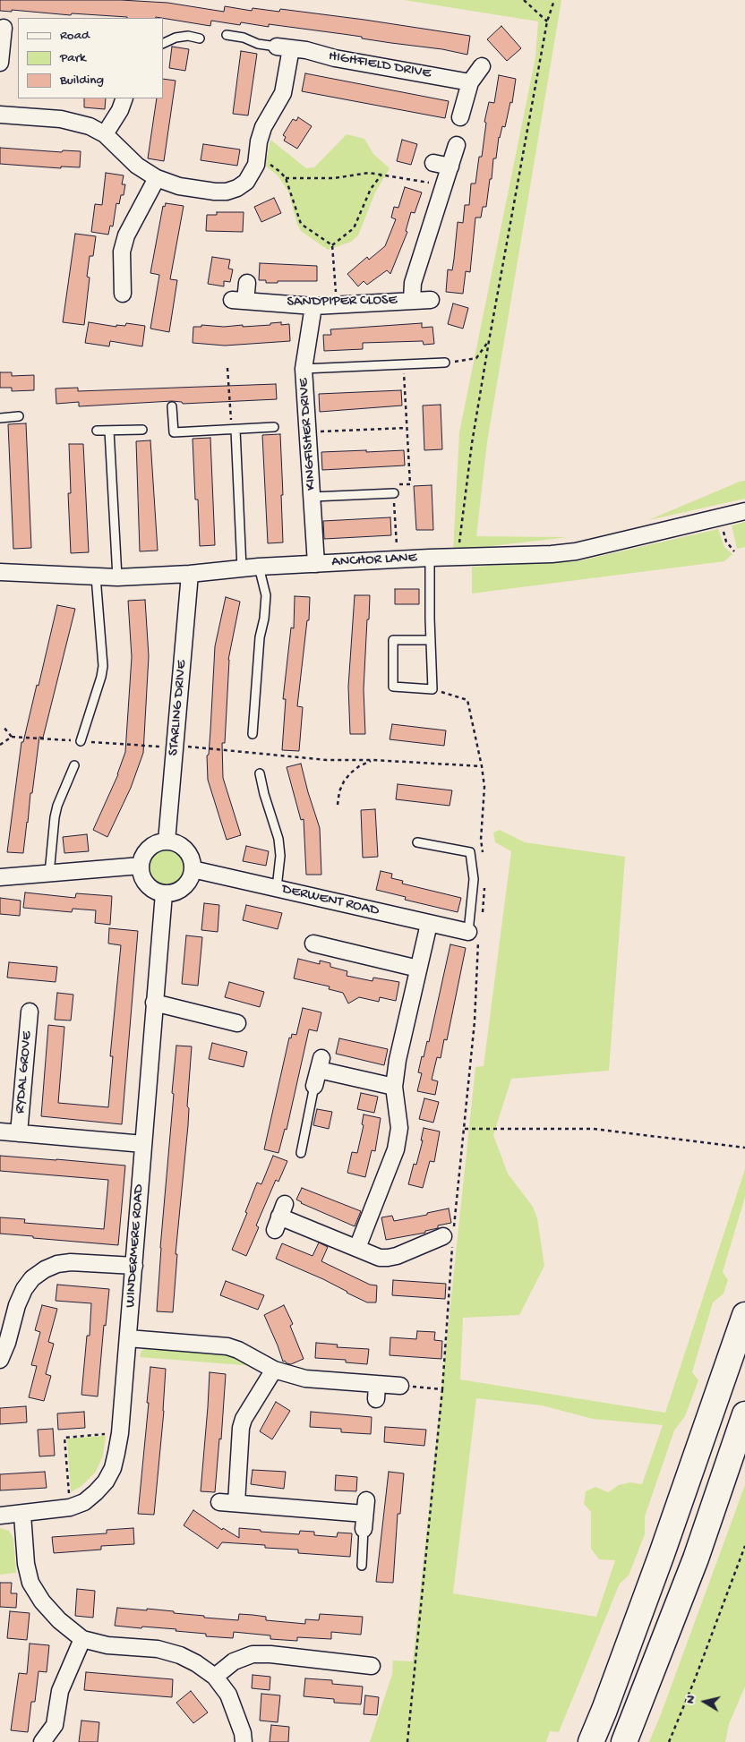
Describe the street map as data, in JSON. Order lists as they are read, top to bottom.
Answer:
{
  "streets": {
    "street": [
      "HIGHFIELD DRIVE",
      "SANDPIPER CLOSE",
      "KINGFISHER DRIVE",
      "ANCHOR LANE",
      "STARLING DRIVE",
      "DERWENT ROAD",
      "RYDAL GROVE",
      "WINDERMERE ROAD"
    ]
  },
  "crossings": [
    ["SANDPIPER CLOSE", "KINGFISHER DRIVE"],
    ["KINGFISHER DRIVE", "ANCHOR LANE"],
    ["ANCHOR LANE", "STARLING DRIVE"],
    ["STARLING DRIVE", "DERWENT ROAD"],
    ["STARLING DRIVE", "WINDERMERE ROAD"],
    ["DERWENT ROAD", "WINDERMERE ROAD"]
  ],
  "legend": ["Road", "Park", "Building"],
  "north": "left"
}
